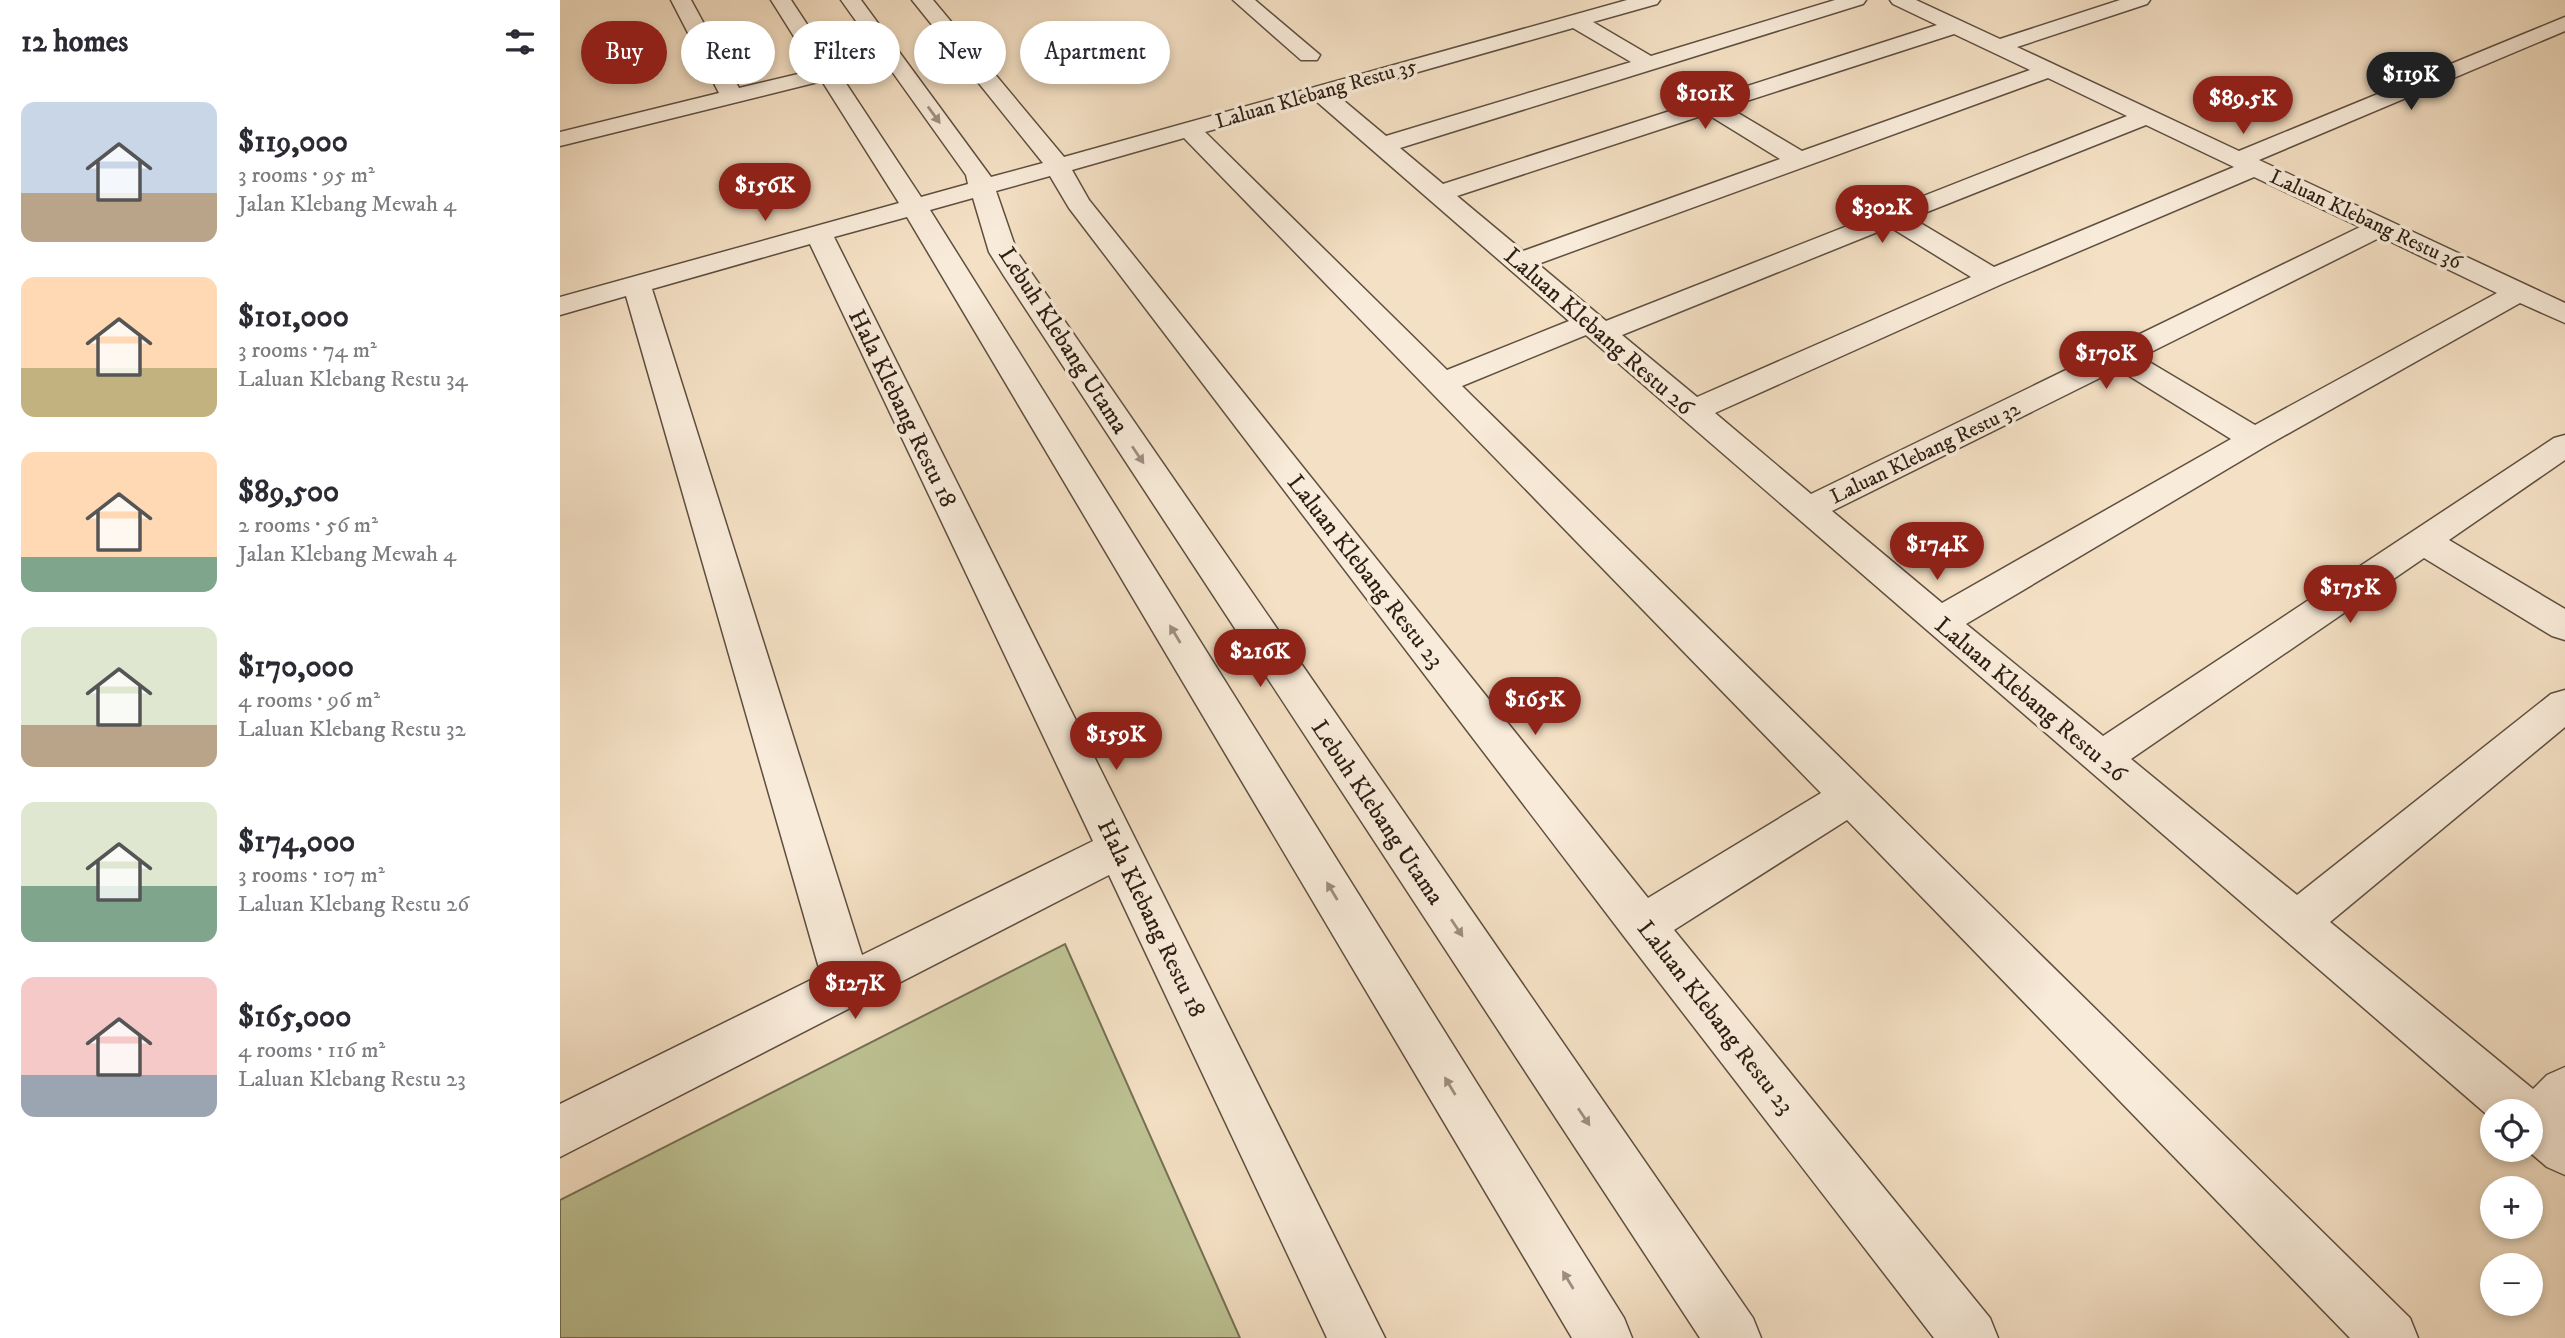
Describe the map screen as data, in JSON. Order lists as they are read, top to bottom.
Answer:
{
  "streets": {
    "street": [
      "Laluan Klebang Restu 35",
      "Laluan Klebang Restu 36",
      "Laluan Klebang Restu 26",
      "Lebuh Klebang Utama",
      "Hala Klebang Restu 18",
      "Laluan Klebang Restu 32",
      "Laluan Klebang Restu 23"
    ]
  },
  "crossings": [
    ["Laluan Klebang Restu 35", "Laluan Klebang Restu 26"],
    ["Laluan Klebang Restu 35", "Lebuh Klebang Utama"],
    ["Laluan Klebang Restu 35", "Hala Klebang Restu 18"],
    ["Laluan Klebang Restu 35", "Laluan Klebang Restu 23"],
    ["Laluan Klebang Restu 36", "Laluan Klebang Restu 32"],
    ["Laluan Klebang Restu 26", "Laluan Klebang Restu 32"]
  ],
  "page": {
    "heading": "12 homes",
    "chip": [
      "Buy",
      "Rent",
      "Filters",
      "New",
      "Apartment"
    ],
    "price": [
      "$119K",
      "$101K",
      "$89.5K",
      "$156K",
      "$302K",
      "$170K",
      "$174K",
      "$175K",
      "$216K",
      "$165K",
      "$159K",
      "$127K"
    ],
    "list": [
      {
        "name": "$119,000",
        "note": "3 rooms · 95 m² · Jalan Klebang Mewah 4"
      },
      {
        "name": "$101,000",
        "note": "3 rooms · 74 m² · Laluan Klebang Restu 34"
      },
      {
        "name": "$89,500",
        "note": "2 rooms · 56 m² · Jalan Klebang Mewah 4"
      },
      {
        "name": "$170,000",
        "note": "4 rooms · 96 m² · Laluan Klebang Restu 32"
      },
      {
        "name": "$174,000",
        "note": "3 rooms · 107 m² · Laluan Klebang Restu 26"
      },
      {
        "name": "$165,000",
        "note": "4 rooms · 116 m² · Laluan Klebang Restu 23"
      }
    ],
    "map_buttons": ["+", "−"]
  }
}
